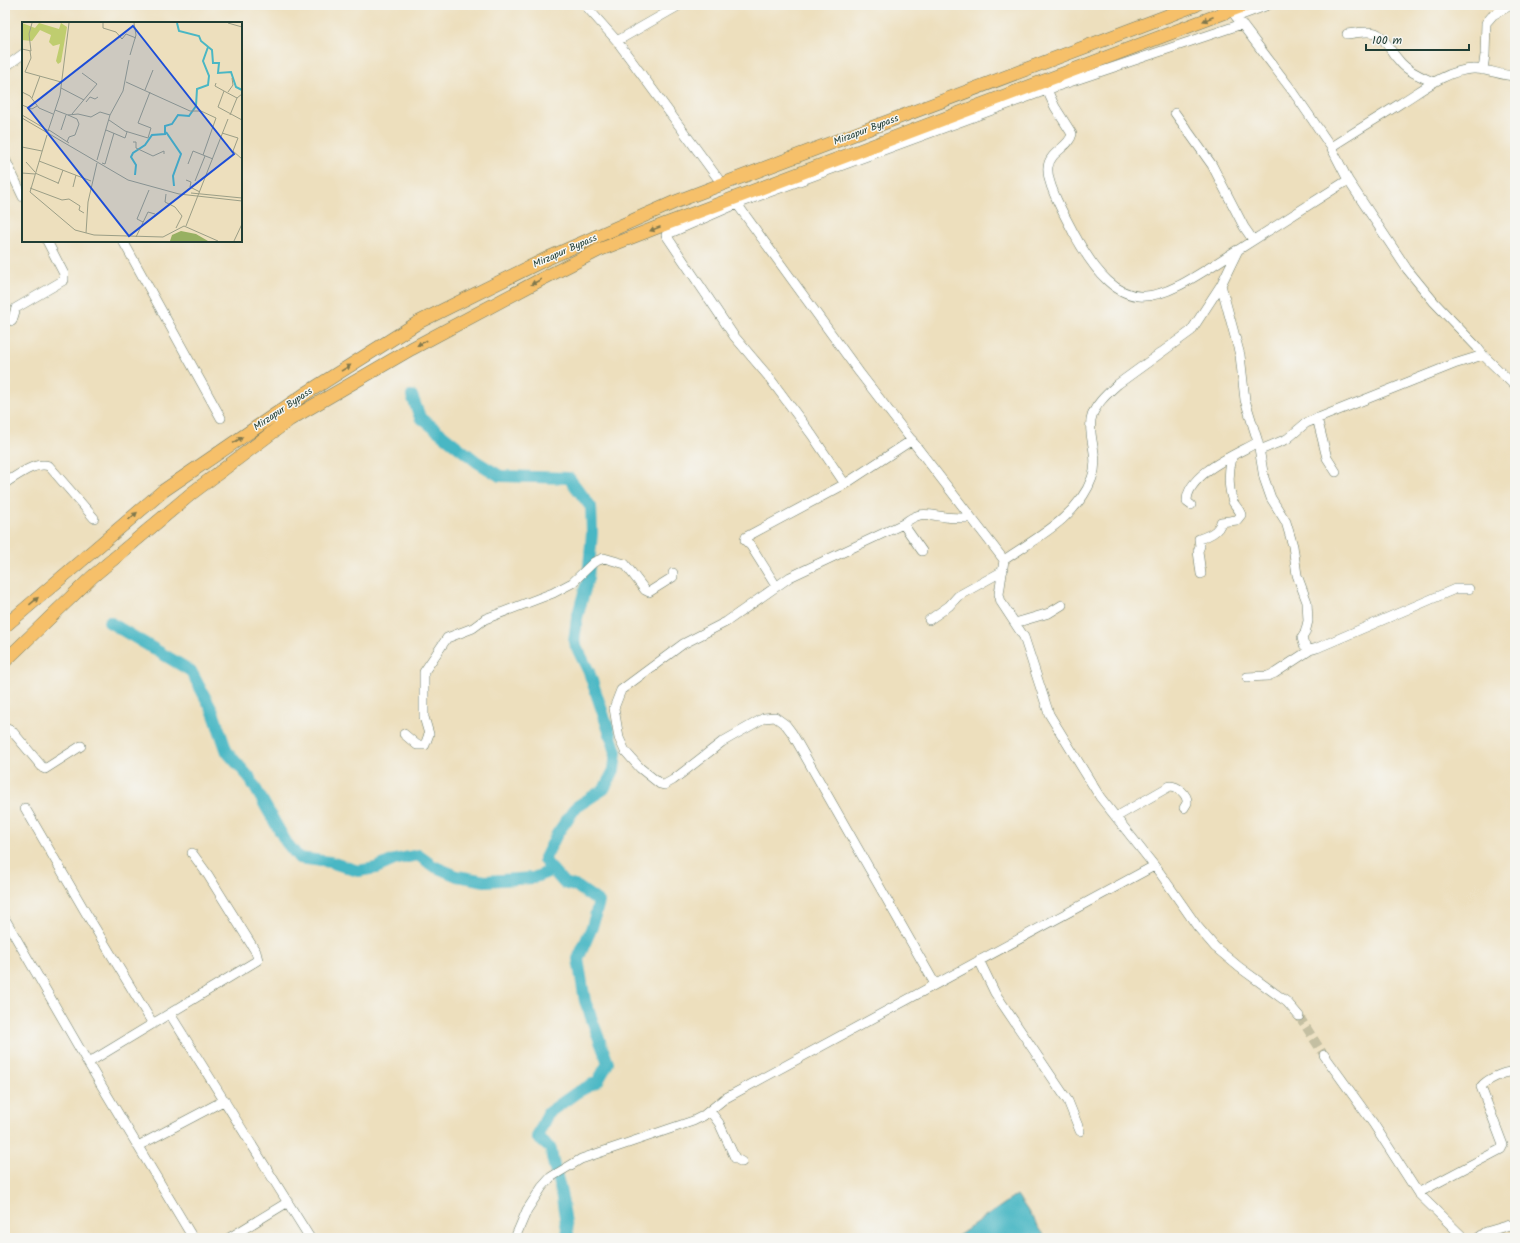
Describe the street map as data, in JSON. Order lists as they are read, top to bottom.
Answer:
{
  "streets": {
    "highway": ["Mirzapur Bypass"]
  },
  "scale_bar": "100 m"
}
